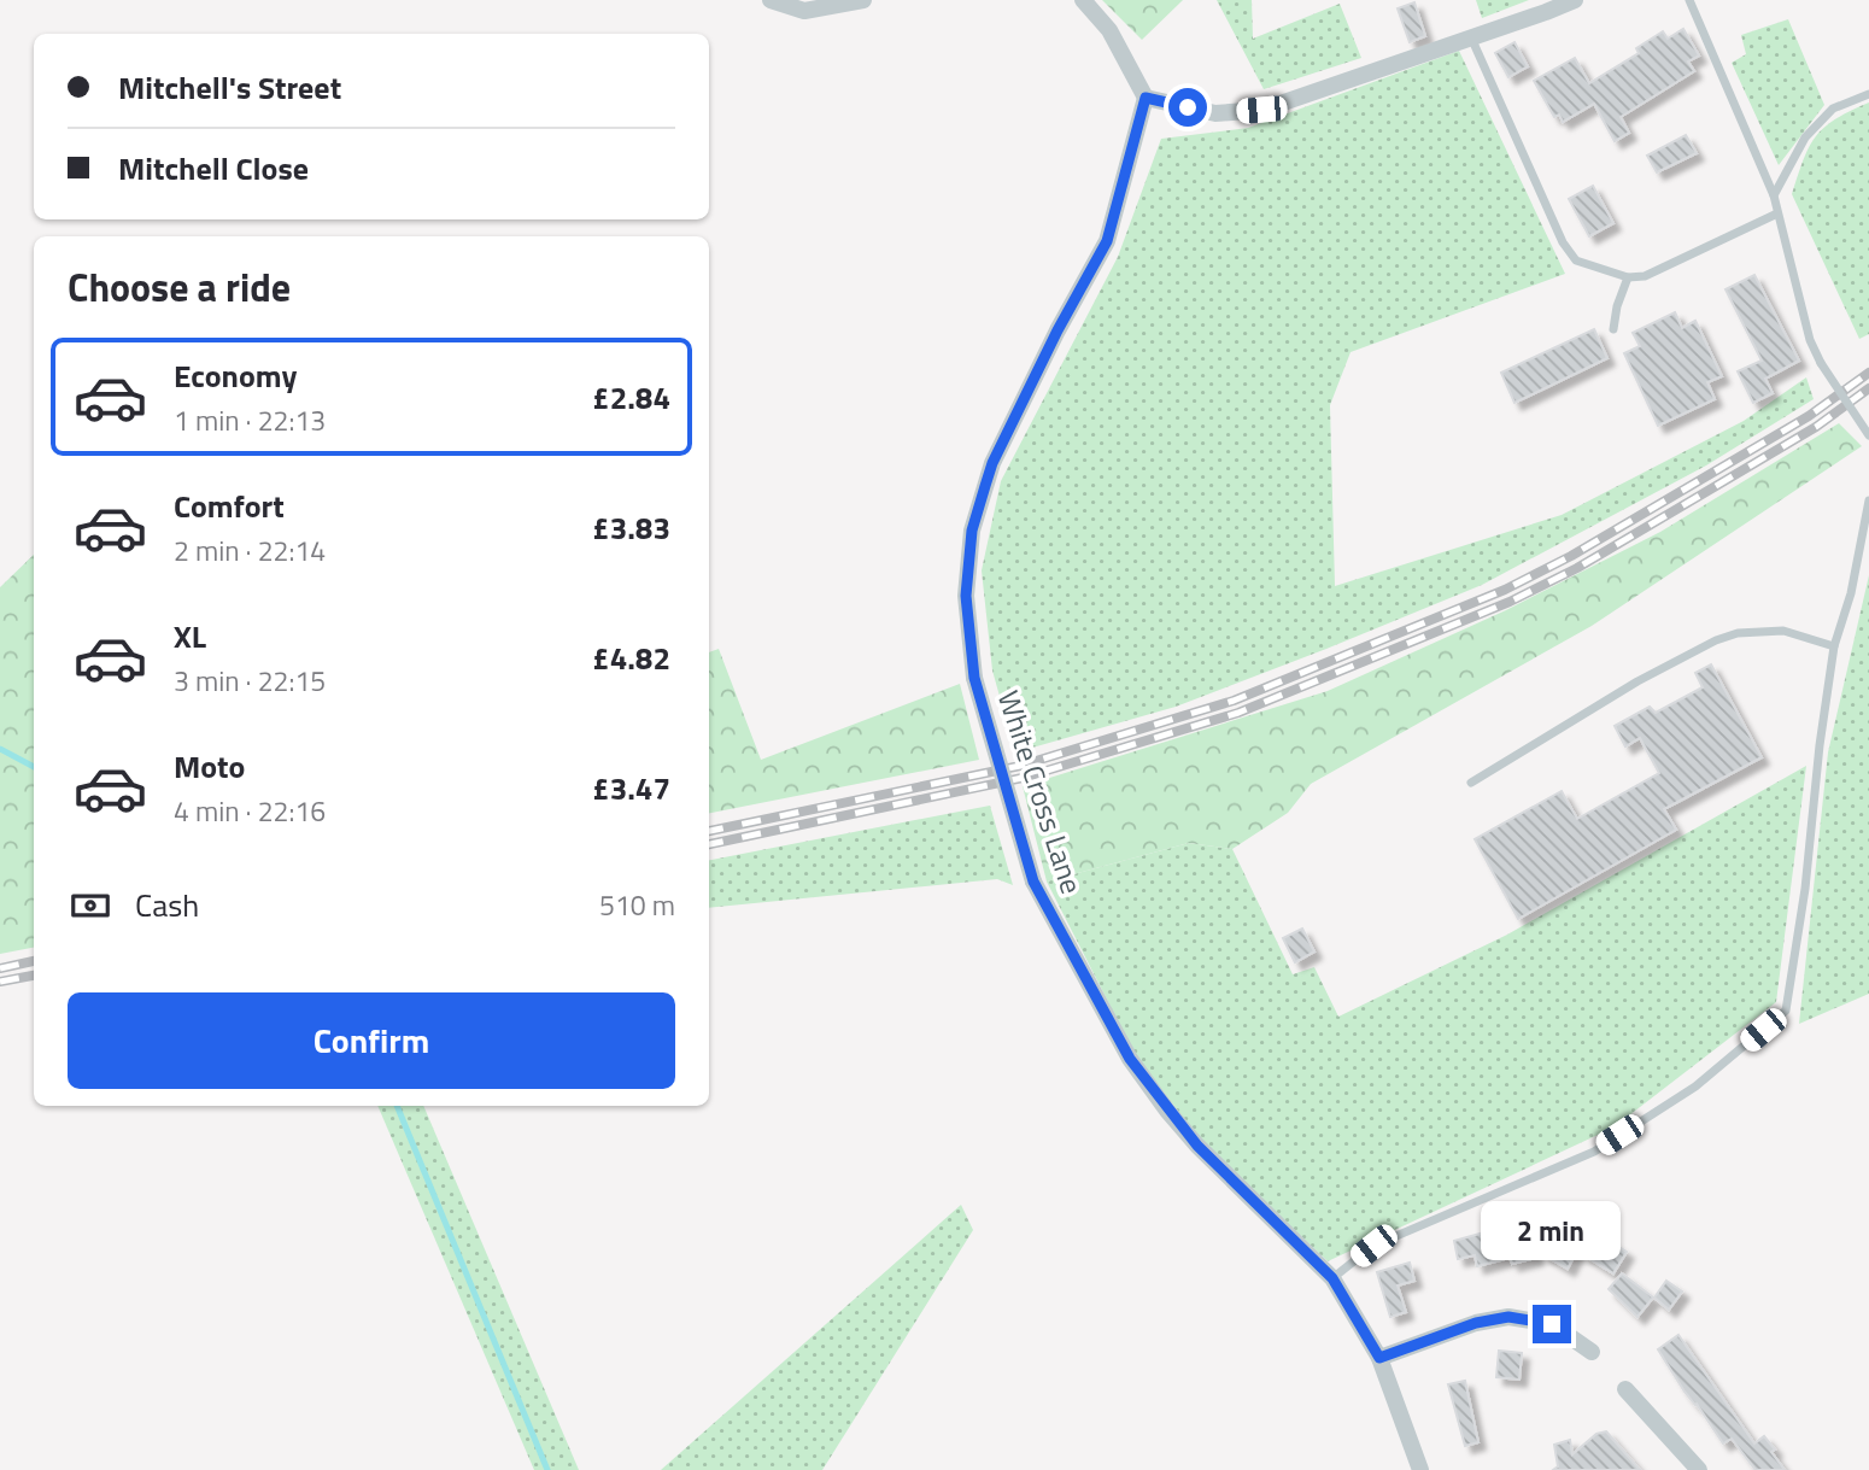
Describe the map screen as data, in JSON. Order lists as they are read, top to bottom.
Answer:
{
  "streets": {
    "street": ["White Cross Lane"]
  },
  "page": {
    "banner": ["Mitchell's Street", "Mitchell Close"],
    "heading": "Choose a ride",
    "list": [
      {
        "name": "Economy",
        "note": "1 min · 22:13",
        "value": "£2.84"
      },
      {
        "name": "Comfort",
        "note": "2 min · 22:14",
        "value": "£3.83"
      },
      {
        "name": "XL",
        "note": "3 min · 22:15",
        "value": "£4.82"
      },
      {
        "name": "Moto",
        "note": "4 min · 22:16",
        "value": "£3.47"
      }
    ],
    "pay": ["Cash", "510 m"],
    "buttons": "Confirm",
    "bubble": "2 min"
  }
}
